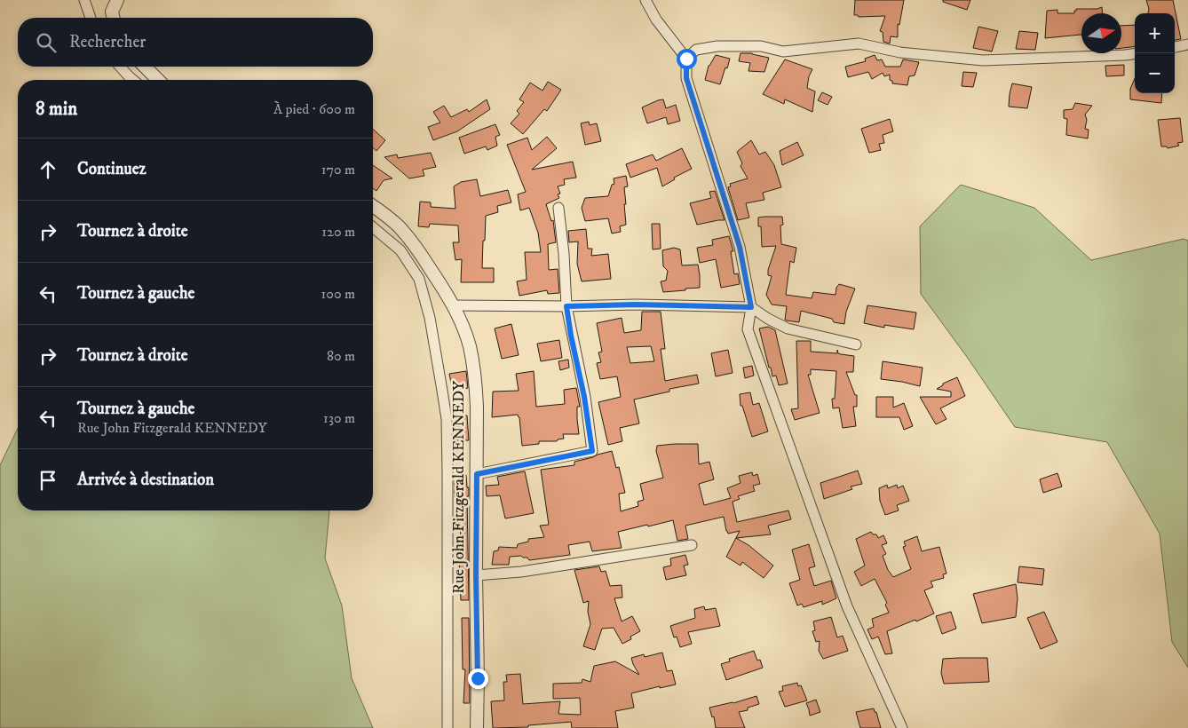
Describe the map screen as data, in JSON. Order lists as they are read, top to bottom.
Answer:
{
  "streets": {
    "street": ["Rue John Fitzgerald KENNEDY"]
  },
  "north": "right",
  "page": {
    "map_buttons": ["+", "−"],
    "search": "Rechercher",
    "heading": ["8 min", "À pied · 600 m"],
    "list": [
      ["Continuez", "170 m"],
      ["Tournez à droite", "120 m"],
      ["Tournez à gauche", "100 m"],
      ["Tournez à droite", "80 m"],
      ["Tournez à gauche", "Rue John Fitzgerald KENNEDY", "130 m"],
      "Arrivée à destination"
    ]
  }
}
